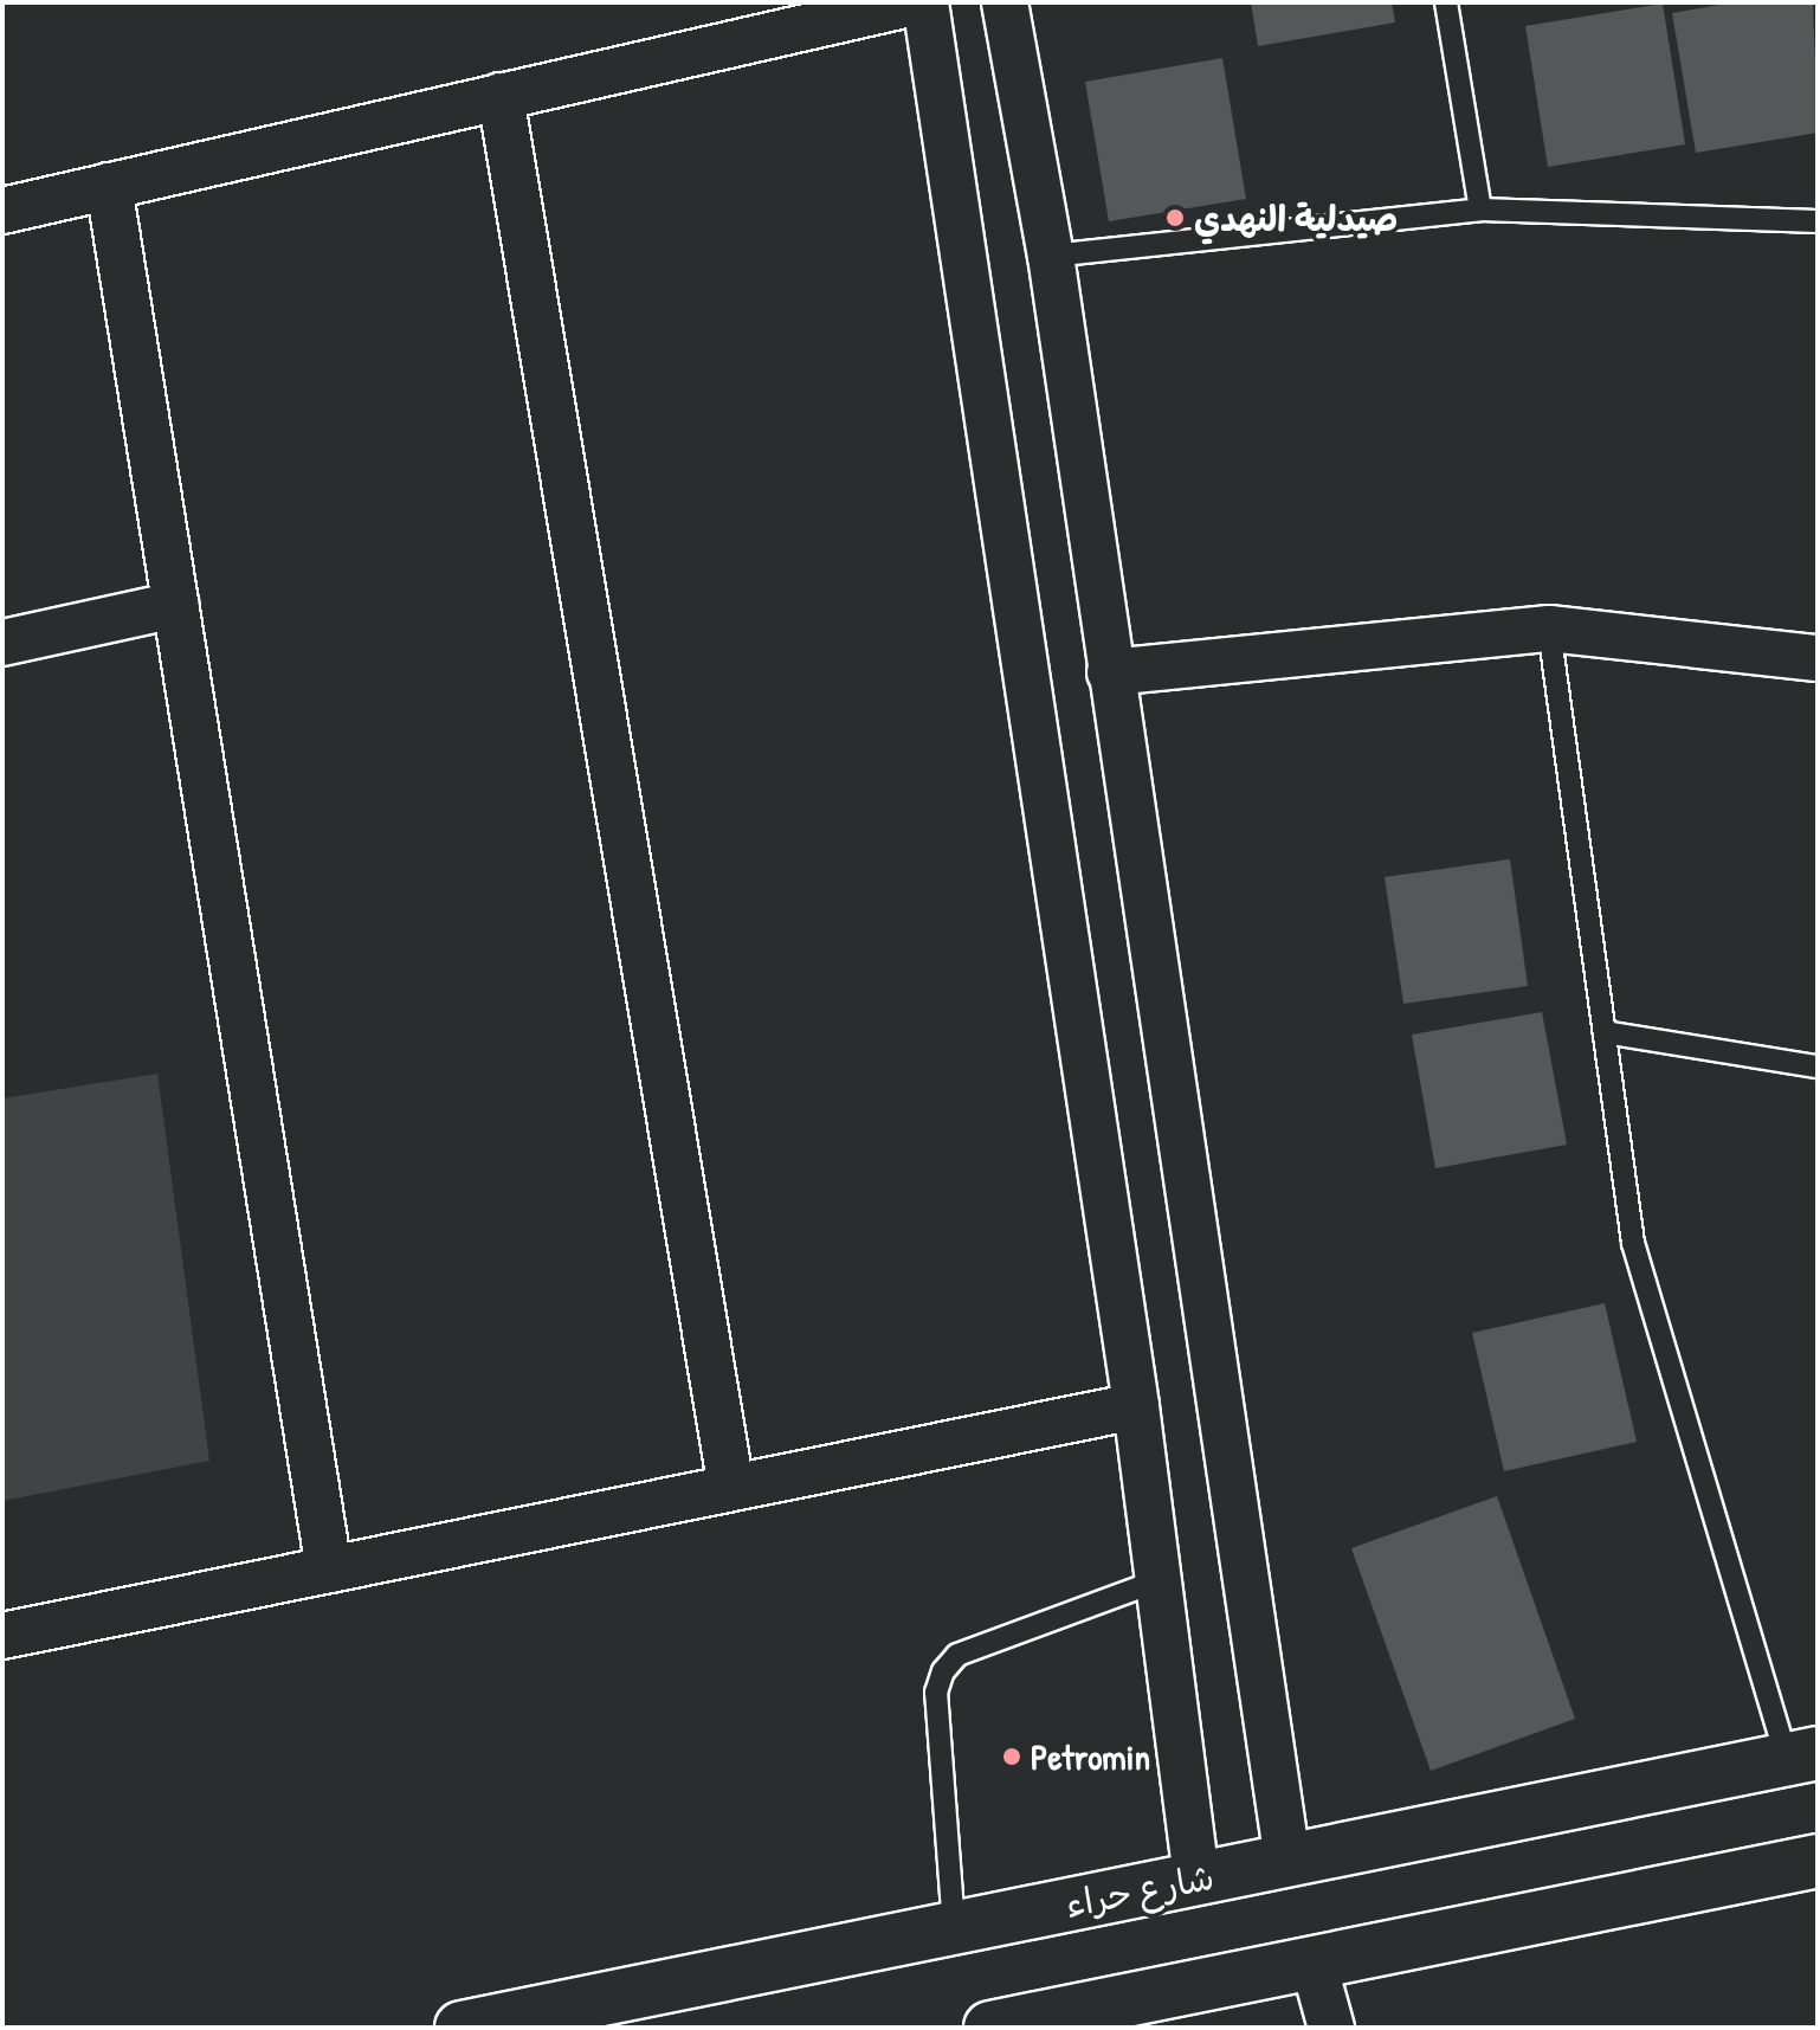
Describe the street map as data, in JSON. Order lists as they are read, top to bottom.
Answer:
{
  "streets": {
    "main road": ["شارع حراء"]
  },
  "places": ["صيدلية النهدي", "Petromin"]
}
